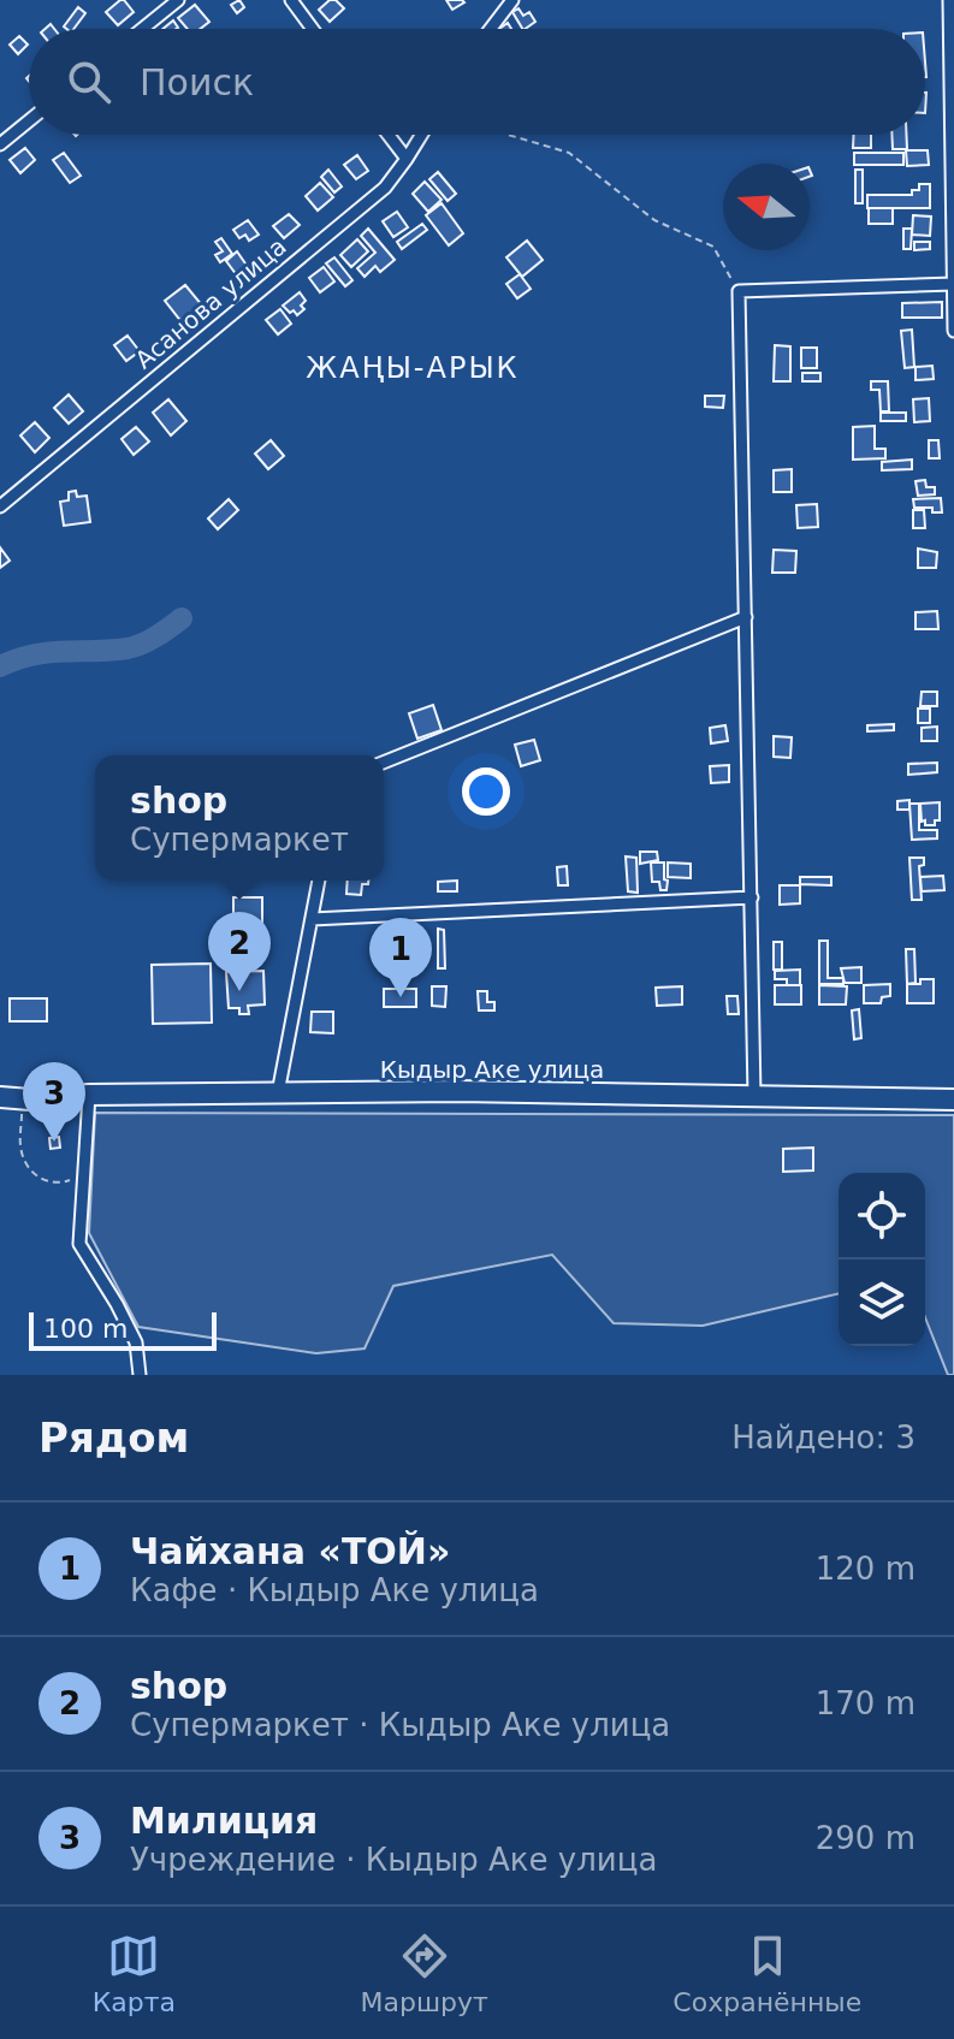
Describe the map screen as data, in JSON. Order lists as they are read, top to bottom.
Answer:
{
  "streets": {
    "highway": ["Кыдыр Аке улица"],
    "street": ["Асанова улица"]
  },
  "districts": ["ЖАҢЫ-АРЫК"],
  "scale_bar": "100 m",
  "north": "left",
  "page": {
    "search": "Поиск",
    "popup": ["shop", "Супермаркет"],
    "pins": ["2", "1", "3"],
    "scale": "100 m",
    "heading": ["Рядом", "Найдено: 3"],
    "list": [
      {
        "mark": "1",
        "name": "Чайхана «ТОЙ»",
        "note": "Кафе · Кыдыр Аке улица",
        "value": "120 m"
      },
      {
        "mark": "2",
        "name": "shop",
        "note": "Супермаркет · Кыдыр Аке улица",
        "value": "170 m"
      },
      {
        "mark": "3",
        "name": "Милиция",
        "note": "Учреждение · Кыдыр Аке улица",
        "value": "290 m"
      }
    ],
    "nav": ["Карта", "Маршрут", "Сохранённые"]
  }
}
